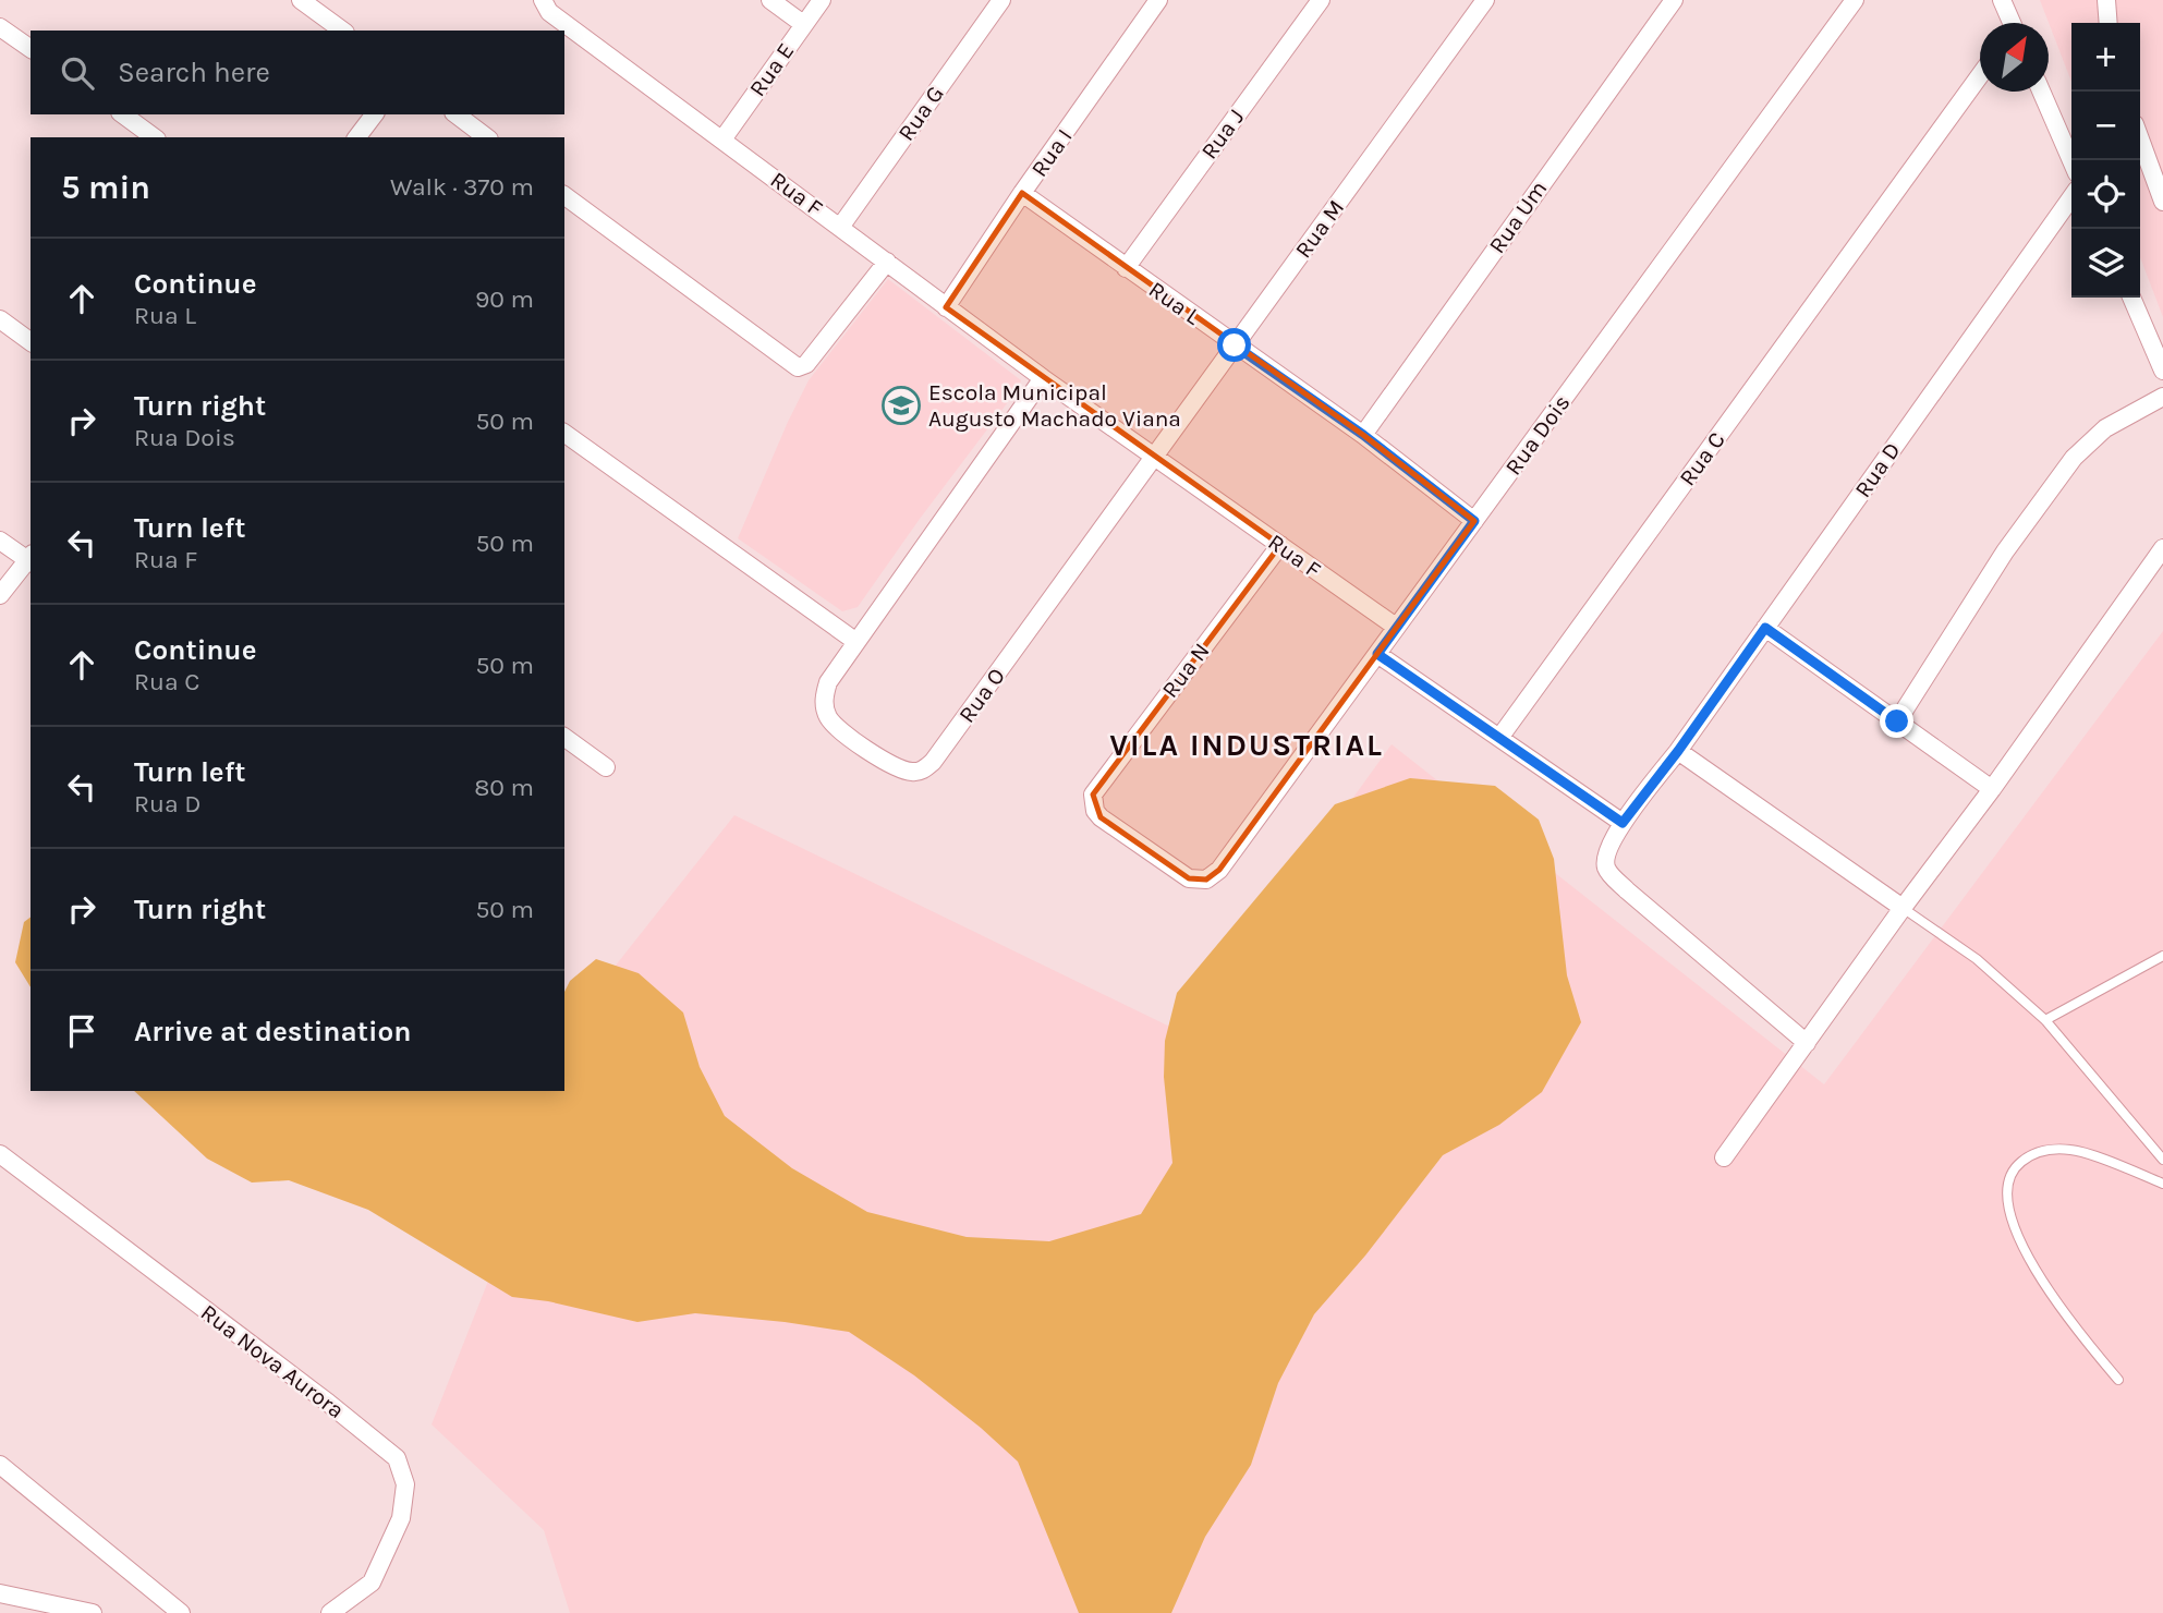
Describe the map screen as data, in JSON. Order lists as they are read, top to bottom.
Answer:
{
  "streets": {
    "street": [
      "Rua E",
      "Rua G",
      "Rua J",
      "Rua I",
      "Rua F",
      "Rua Um",
      "Rua M",
      "Rua L",
      "Rua Dois",
      "Rua C",
      "Rua D",
      "Rua N",
      "Rua O",
      "Rua Nova Aurora"
    ]
  },
  "crossings": [
    ["Rua E", "Rua F"],
    ["Rua G", "Rua F"],
    ["Rua J", "Rua L"],
    ["Rua I", "Rua F"],
    ["Rua I", "Rua L"],
    ["Rua F", "Rua M"],
    ["Rua F", "Rua Dois"],
    ["Rua F", "Rua N"],
    ["Rua F", "Rua O"],
    ["Rua Um", "Rua L"],
    ["Rua M", "Rua L"],
    ["Rua M", "Rua O"],
    ["Rua L", "Rua Dois"],
    ["Rua Dois", "Rua N"]
  ],
  "districts": ["VILA INDUSTRIAL"],
  "places": {
    "school or university": ["Escola Municipal Augusto Machado Viana"]
  },
  "north": "top right",
  "page": {
    "map_buttons": ["+", "−"],
    "search": "Search here",
    "heading": ["5 min", "Walk · 370 m"],
    "list": [
      ["Continue", "Rua L", "90 m"],
      ["Turn right", "Rua Dois", "50 m"],
      ["Turn left", "Rua F", "50 m"],
      ["Continue", "Rua C", "50 m"],
      ["Turn left", "Rua D", "80 m"],
      ["Turn right", "50 m"],
      "Arrive at destination"
    ]
  }
}
